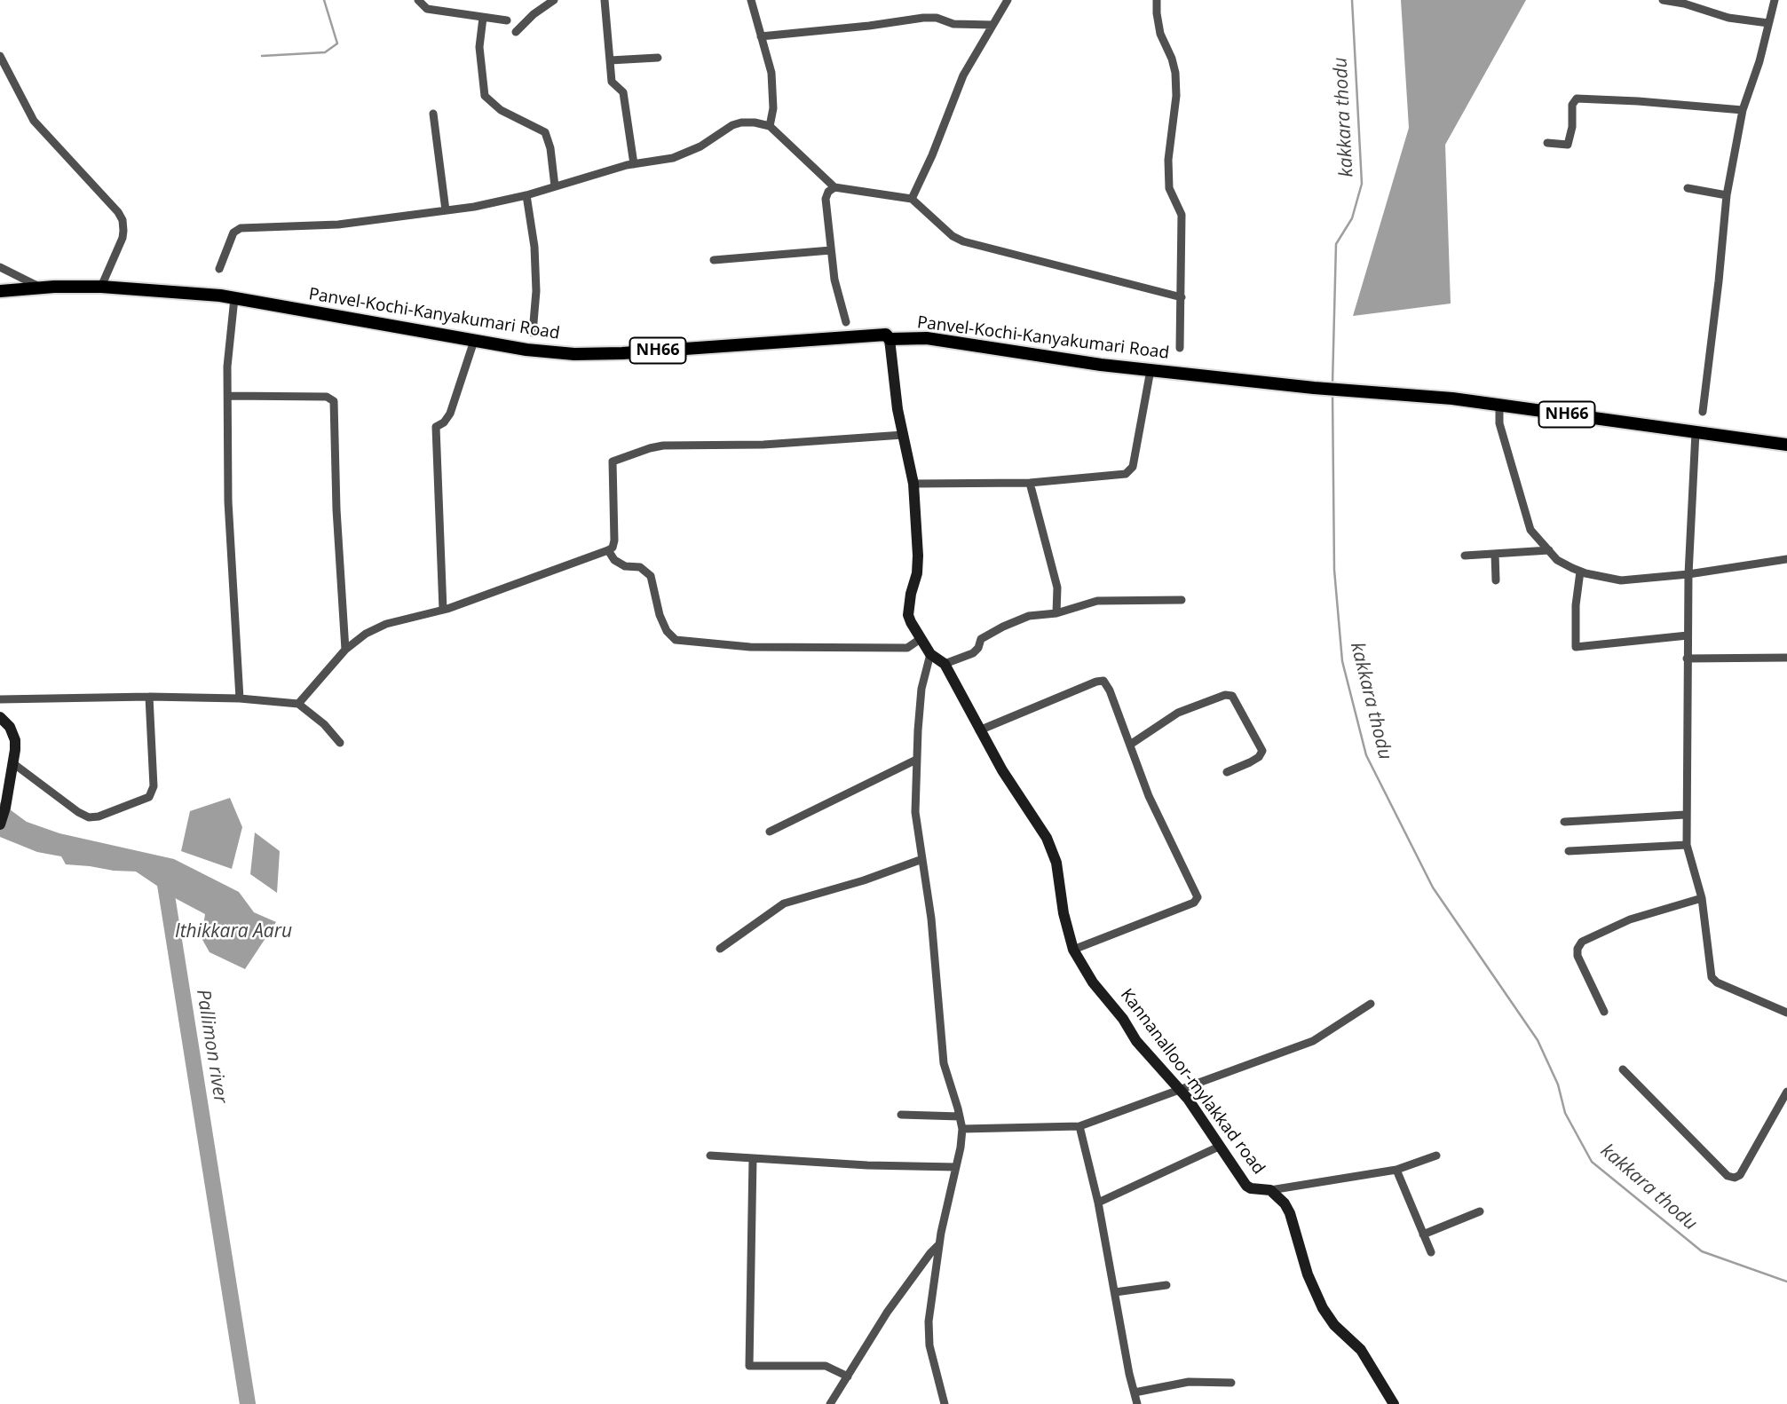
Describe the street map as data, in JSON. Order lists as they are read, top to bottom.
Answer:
{
  "streets": {
    "highway": ["Panvel-Kochi-Kanyakumari Road", "NH66"],
    "main road": ["Kannanalloor-mylakkad road"]
  },
  "crossings": [
    ["Panvel-Kochi-Kanyakumari Road", "Kannanalloor-mylakkad road"]
  ],
  "water": ["kakkara thodu", "Ithikkara Aaru", "Pallimon river"]
}
